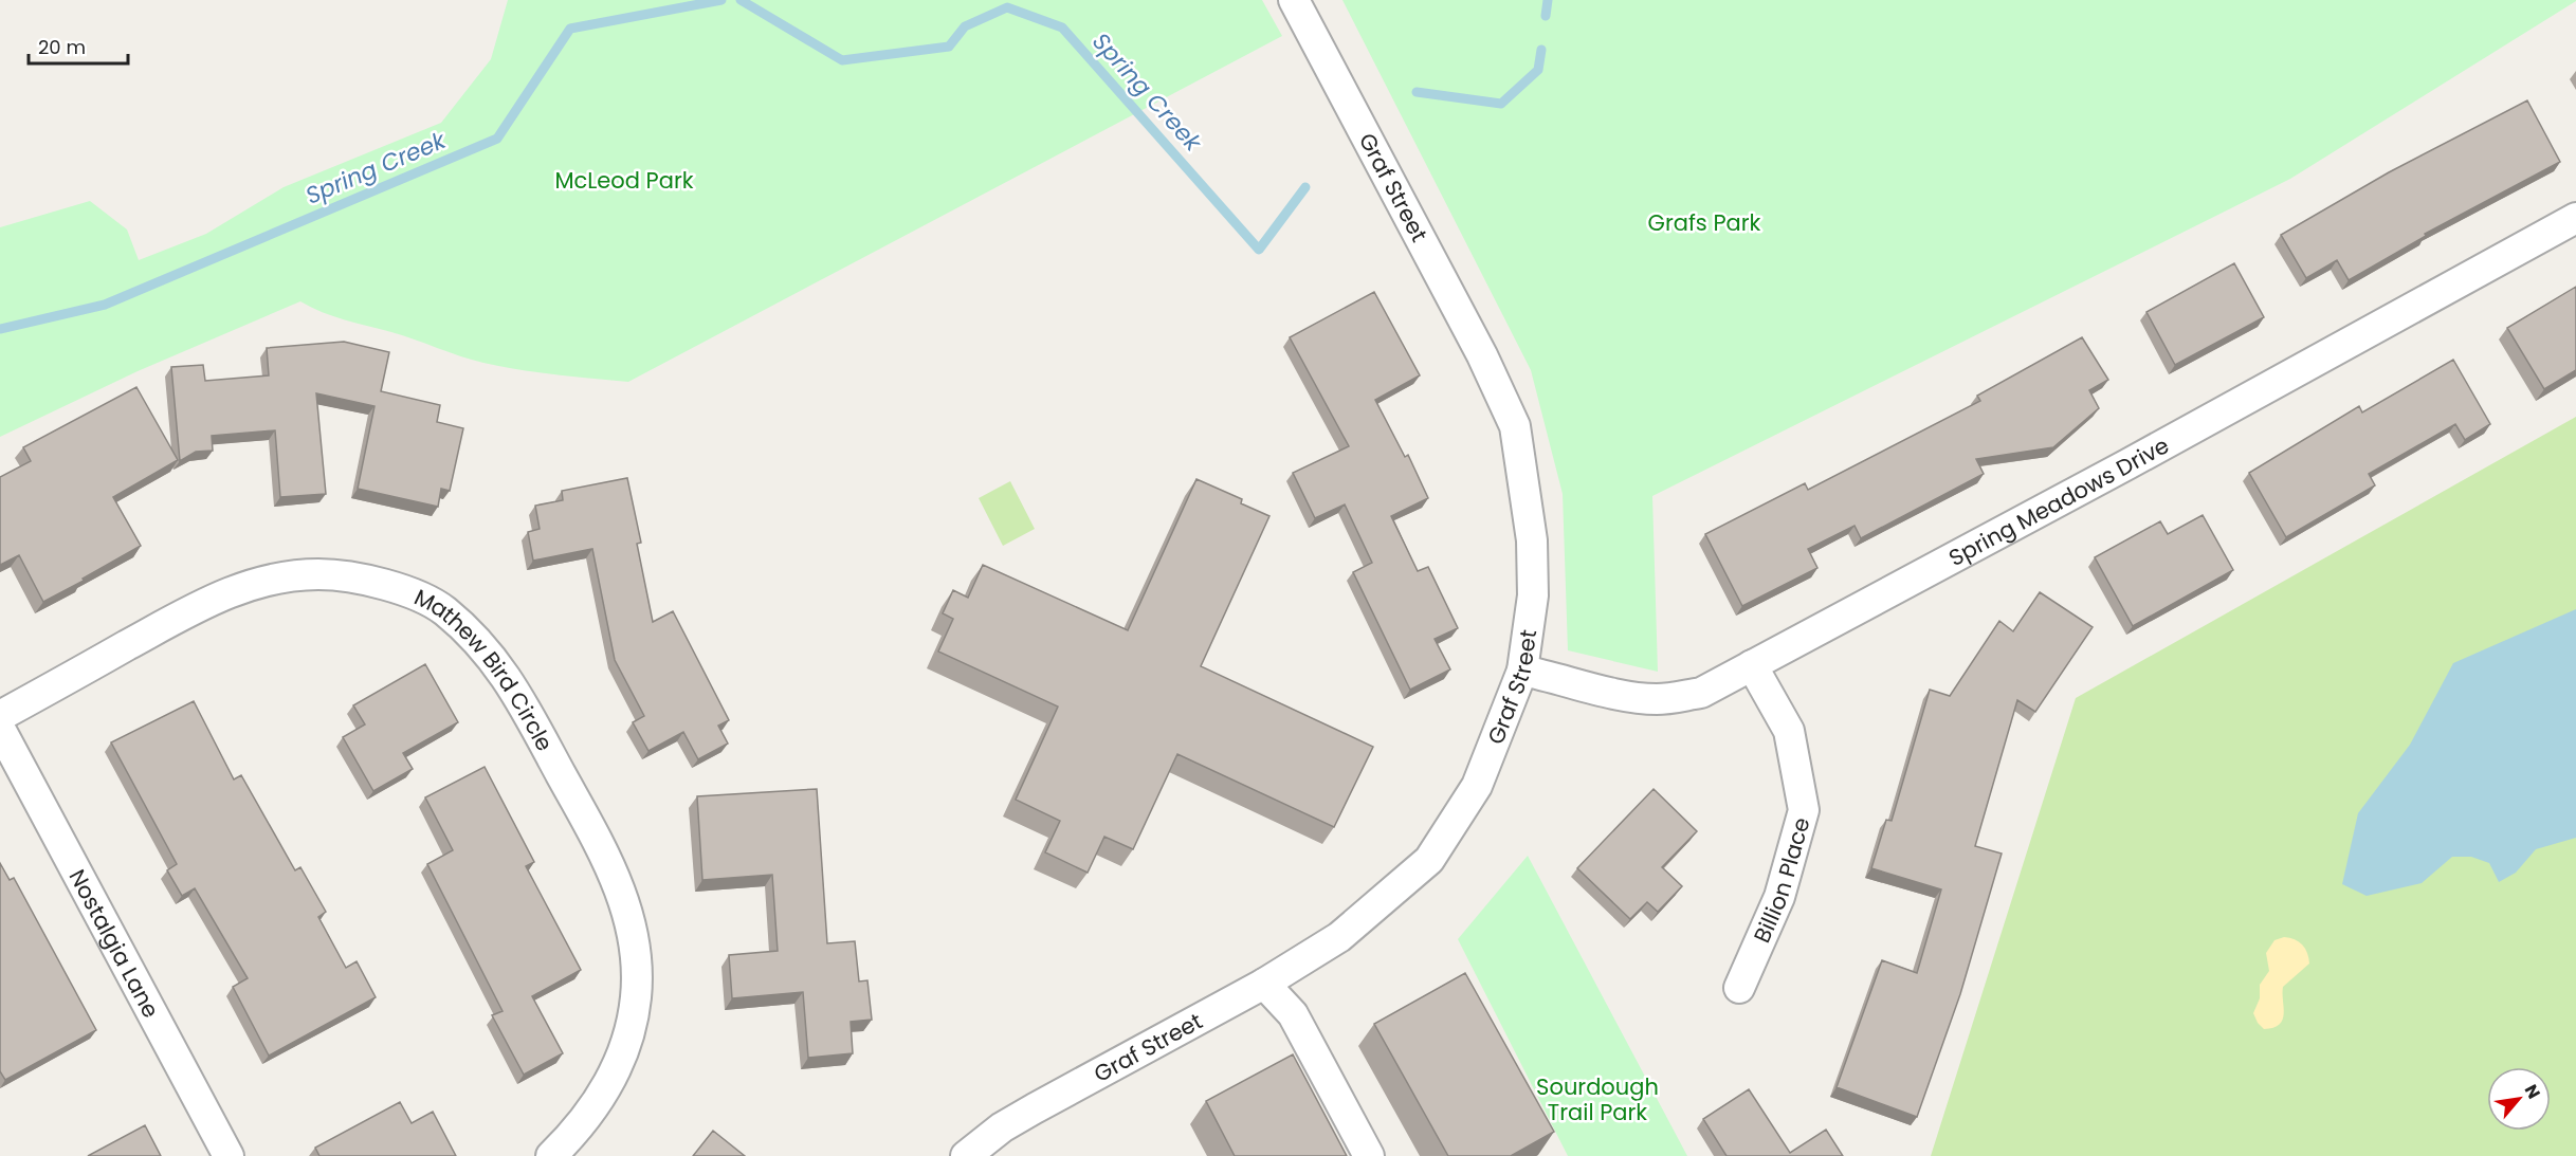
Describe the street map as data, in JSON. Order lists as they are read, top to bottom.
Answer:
{
  "streets": {
    "street": [
      "Graf Street",
      "Spring Meadows Drive",
      "Mathew Bird Circle",
      "Billion Place",
      "Nostalgia Lane"
    ]
  },
  "crossings": [
    ["Graf Street", "Spring Meadows Drive"],
    ["Spring Meadows Drive", "Billion Place"]
  ],
  "water": ["Spring Creek"],
  "parks": ["McLeod Park", "Grafs Park", "Sourdough Trail Park"],
  "scale_bar": "20 m",
  "north": "top right"
}
